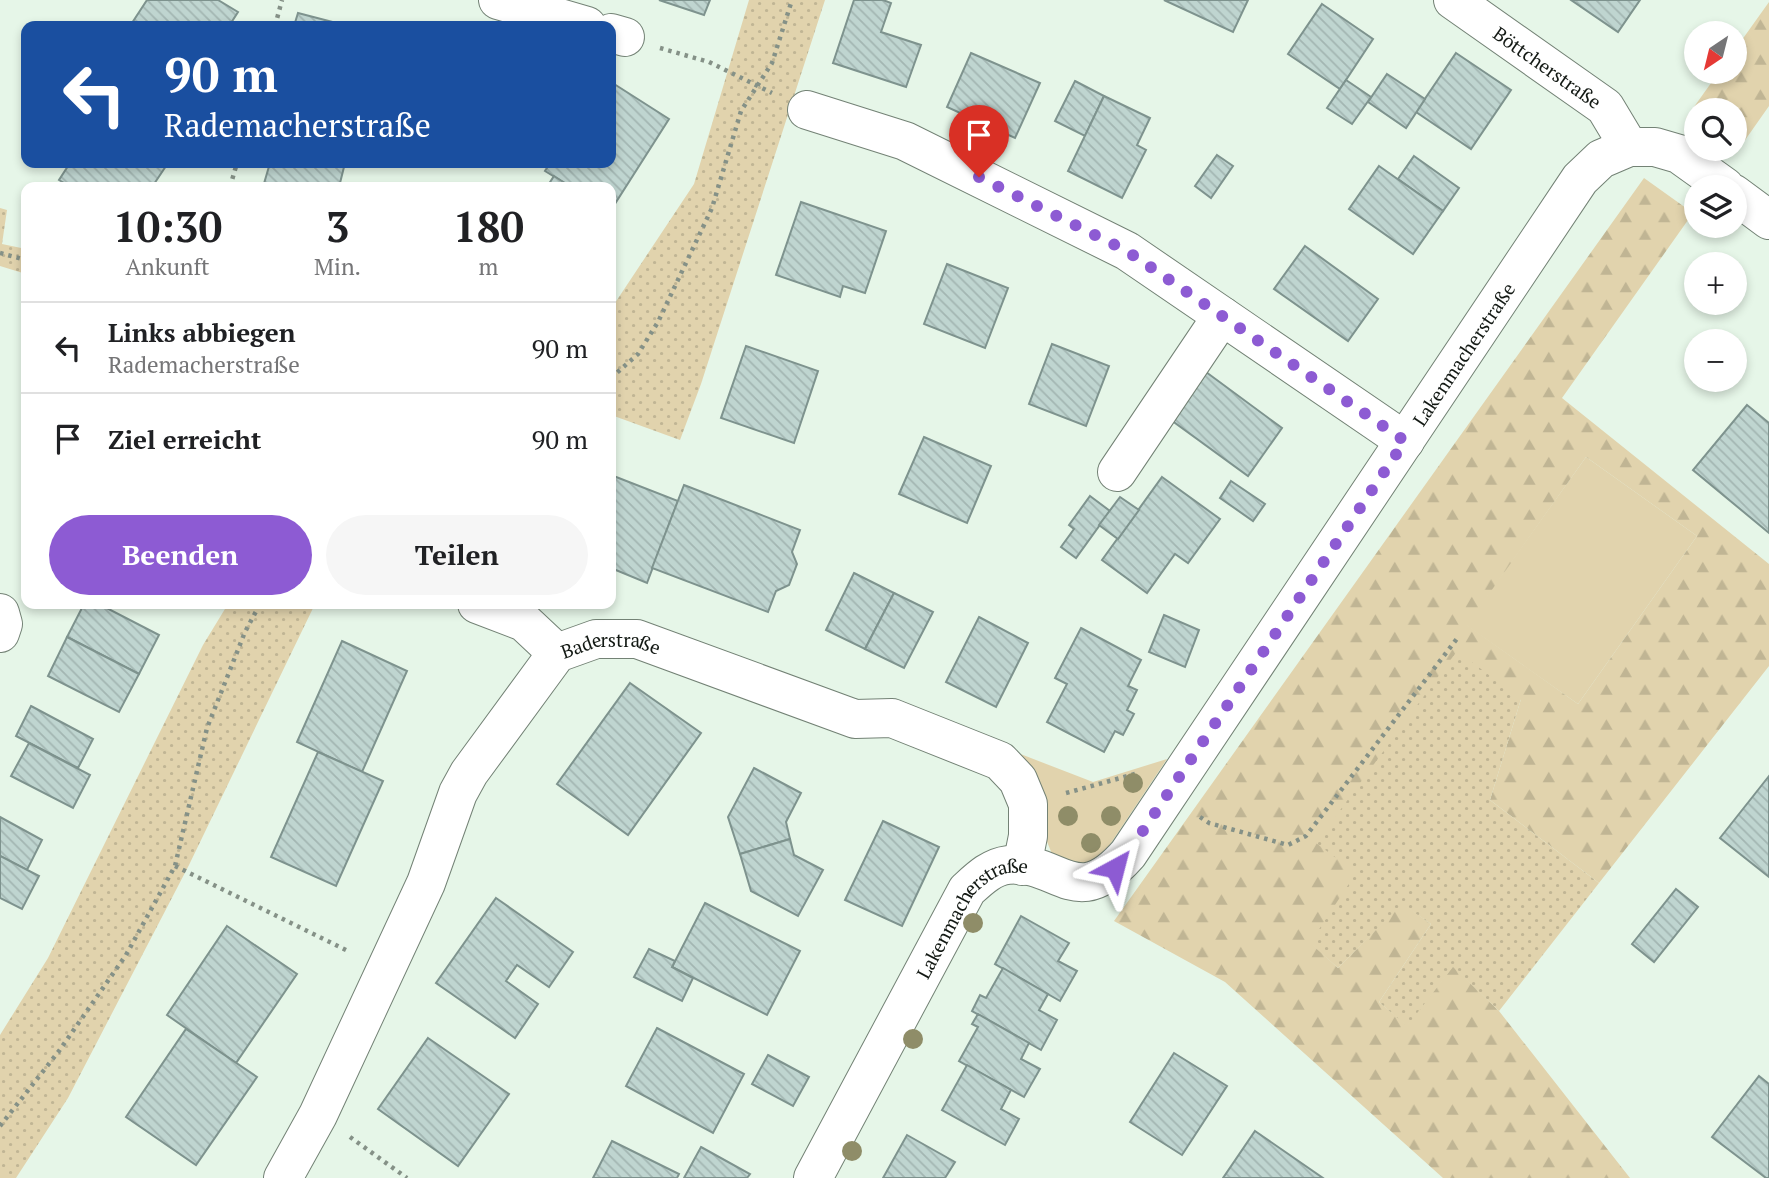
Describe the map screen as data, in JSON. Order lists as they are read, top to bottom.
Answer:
{
  "streets": {
    "street": ["Böttcherstraße", "Lakenmacherstraße", "Baderstraße"]
  },
  "crossings": [
    ["Böttcherstraße", "Lakenmacherstraße"],
    ["Lakenmacherstraße", "Baderstraße"]
  ],
  "north": "bottom left",
  "page": {
    "map_buttons": ["+", "−"],
    "turn": ["90 m", "Rademacherstraße"],
    "eta": [
      "10:30",
      "Ankunft",
      "3",
      "Min.",
      "180",
      "m"
    ],
    "list": [
      {
        "name": "Links abbiegen",
        "note": "Rademacherstraße",
        "value": "90 m"
      },
      {
        "name": "Ziel erreicht",
        "value": "90 m"
      }
    ],
    "buttons": ["Beenden", "Teilen"]
  }
}
